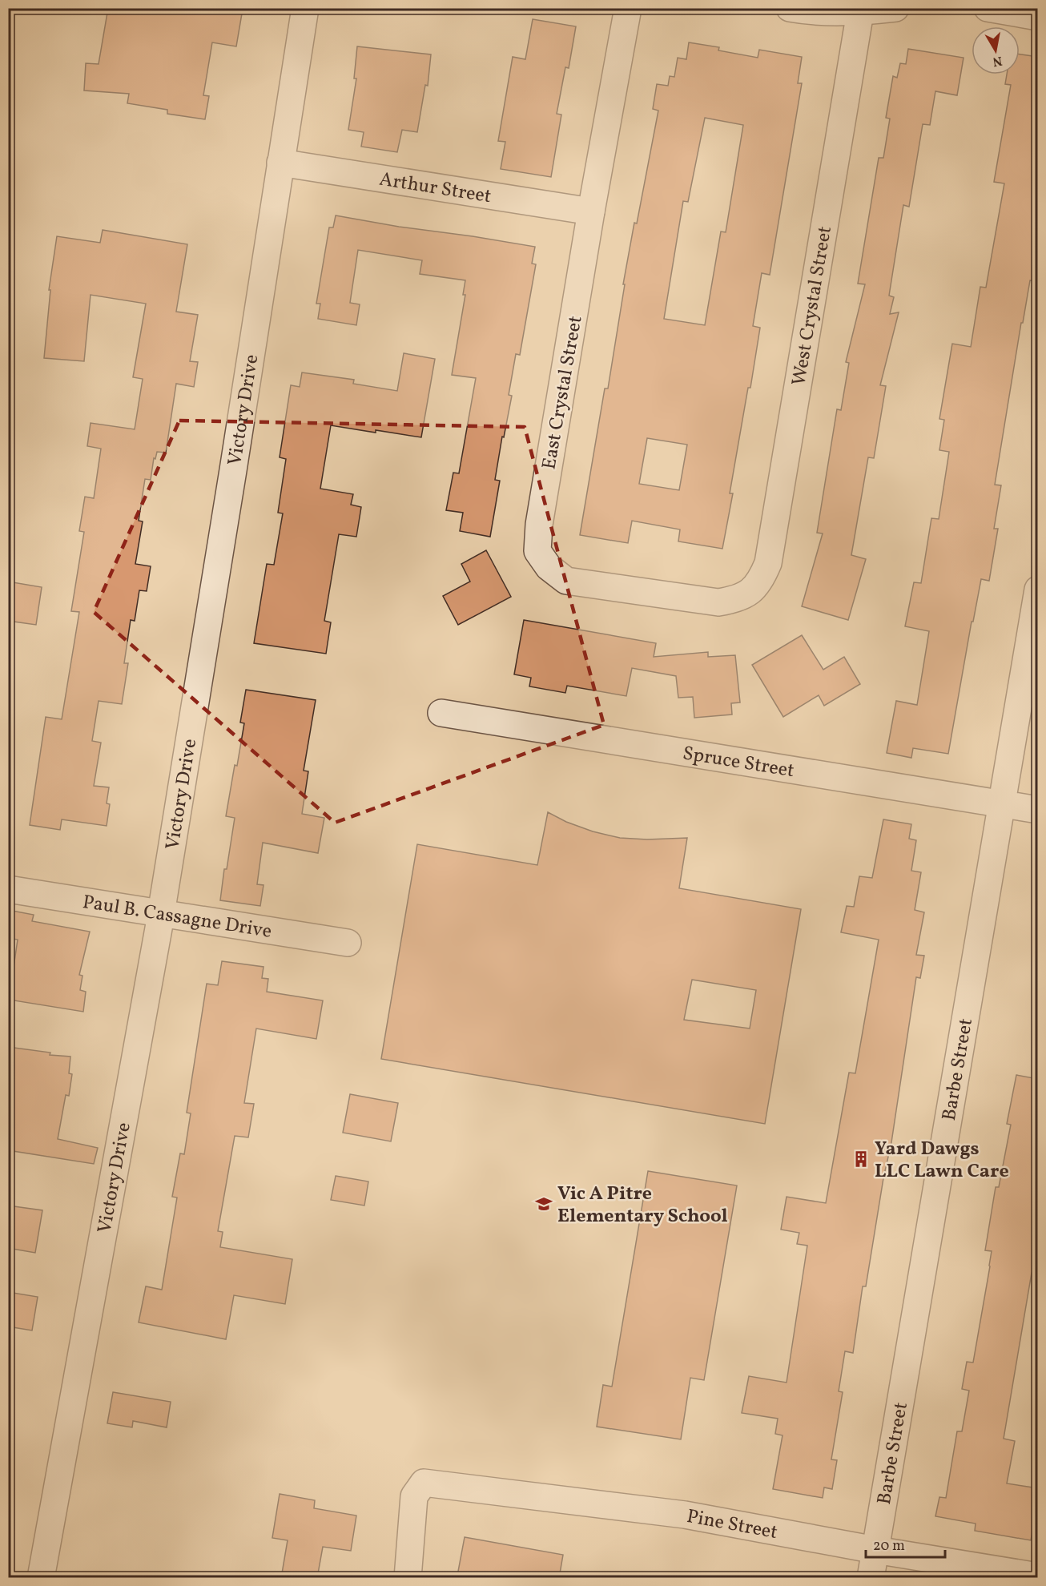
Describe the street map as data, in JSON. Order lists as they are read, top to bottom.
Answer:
{
  "streets": {
    "street": [
      "Arthur Street",
      "West Crystal Street",
      "East Crystal Street",
      "Victory Drive",
      "Spruce Street",
      "Paul B. Cassagne Drive",
      "Barbe Street",
      "Pine Street"
    ]
  },
  "crossings": [
    ["Arthur Street", "East Crystal Street"],
    ["Arthur Street", "Victory Drive"],
    ["West Crystal Street", "East Crystal Street"],
    ["Victory Drive", "Paul B. Cassagne Drive"],
    ["Spruce Street", "Barbe Street"],
    ["Barbe Street", "Pine Street"]
  ],
  "places": {
    "building": ["Yard Dawgs LLC Lawn Care"],
    "school or university": ["Vic A Pitre Elementary School"]
  },
  "scale_bar": "20 m",
  "north": "bottom"
}
